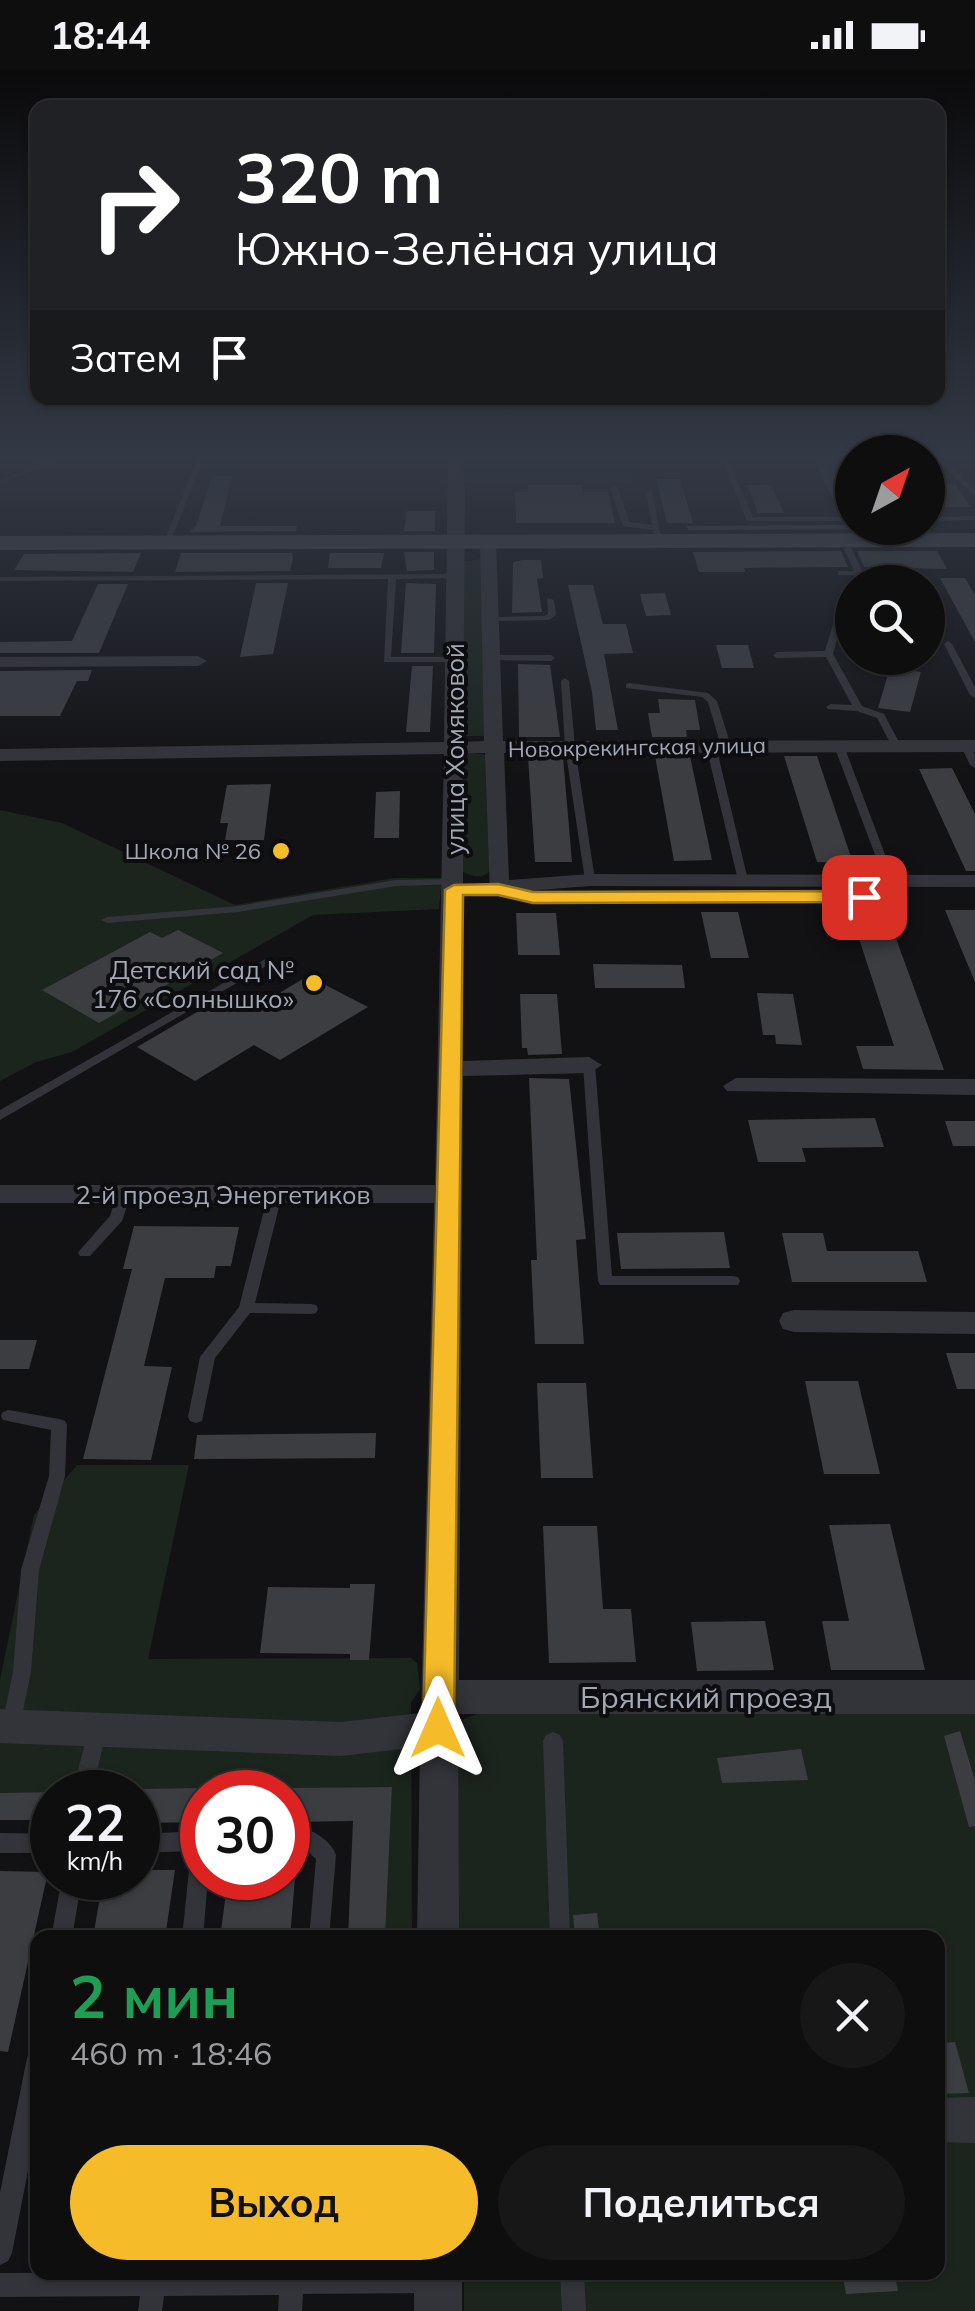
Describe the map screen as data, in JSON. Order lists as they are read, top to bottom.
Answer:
{
  "streets": {
    "street": [
      "Новокрекингская улица",
      "улица Хомяковой",
      "2-й проезд Энергетиков",
      "Брянский проезд"
    ]
  },
  "crossings": [
    ["Новокрекингская улица", "улица Хомяковой"],
    ["улица Хомяковой", "2-й проезд Энергетиков"],
    ["улица Хомяковой", "Брянский проезд"]
  ],
  "places": ["Школа № 26", "Детский сад № 176 «Солнышко»"],
  "north": "top right",
  "page": {
    "status": "18:44",
    "turn": ["320 m", "Южно-Зелёная улица"],
    "then": "Затем",
    "speed": "22 km/h",
    "limit": "30",
    "heading": ["2 мин", "460 m · 18:46"],
    "buttons": ["Выход", "Поделиться"]
  }
}
